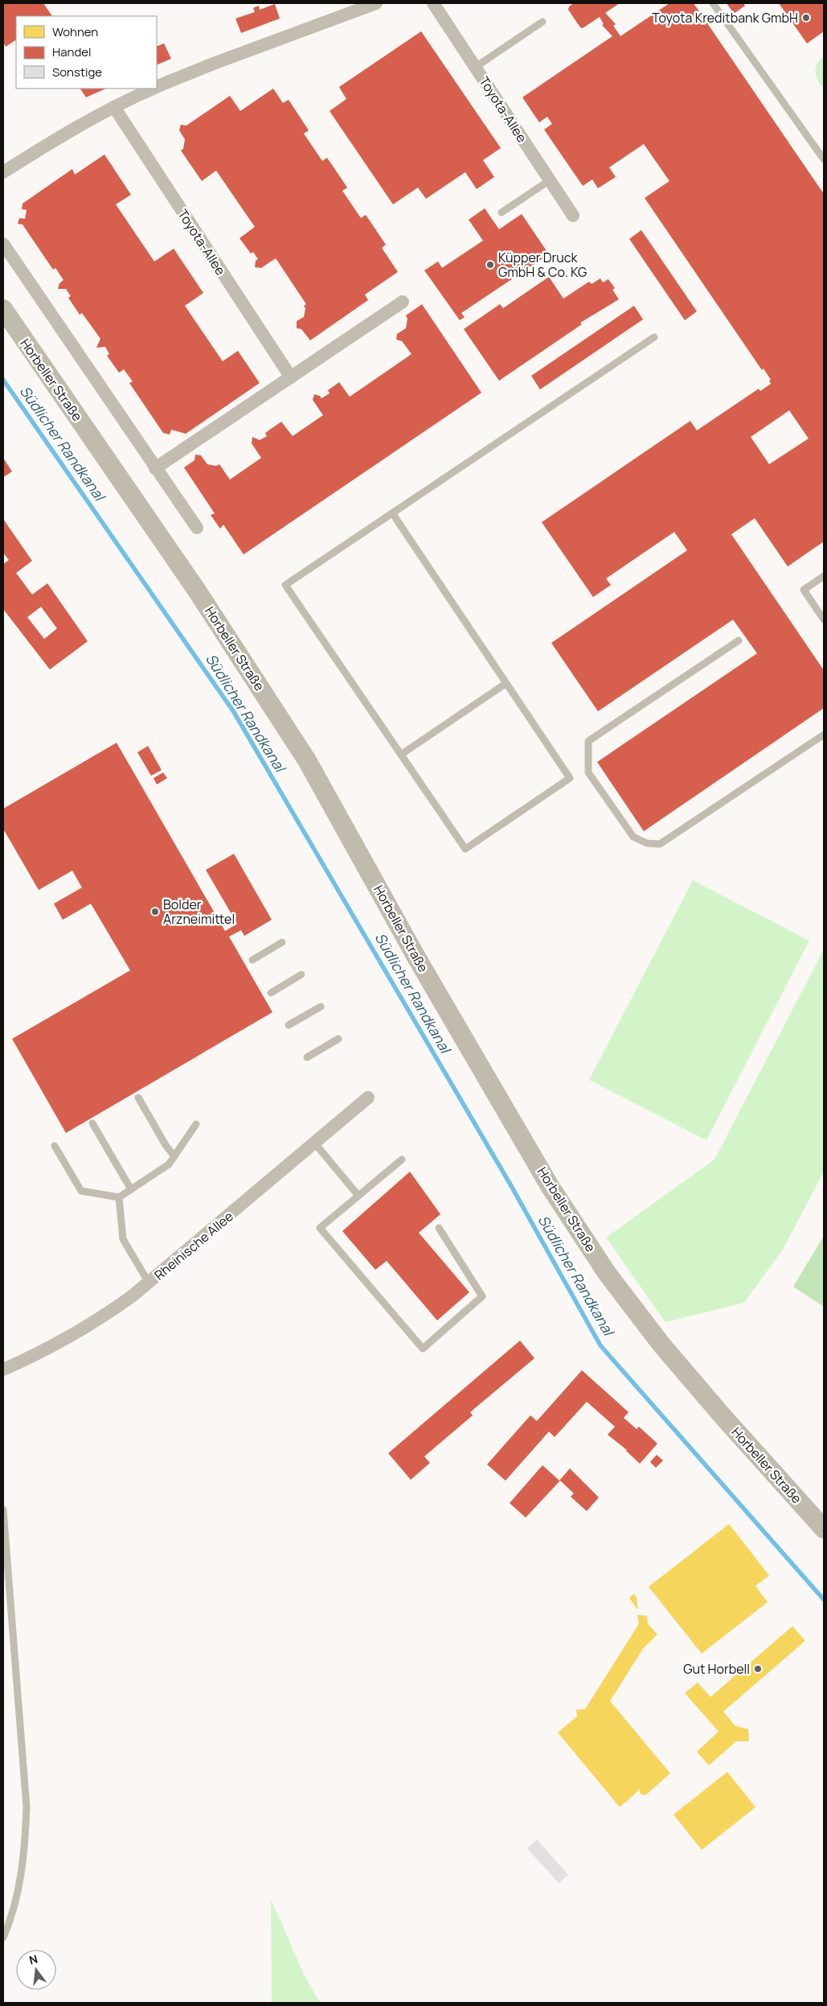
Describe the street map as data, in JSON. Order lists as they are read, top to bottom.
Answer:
{
  "streets": {
    "main road": ["Horbeller Straße"],
    "street": ["Toyota-Allee", "Rheinische Allee"]
  },
  "water": ["Südlicher Randkanal"],
  "places": [
    "Toyota Kreditbank GmbH",
    "Küpper Druck GmbH & Co. KG",
    "Bolder Arzneimittel",
    "Gut Horbell"
  ],
  "legend": ["Wohnen", "Handel", "Sonstige"],
  "north": "top"
}
